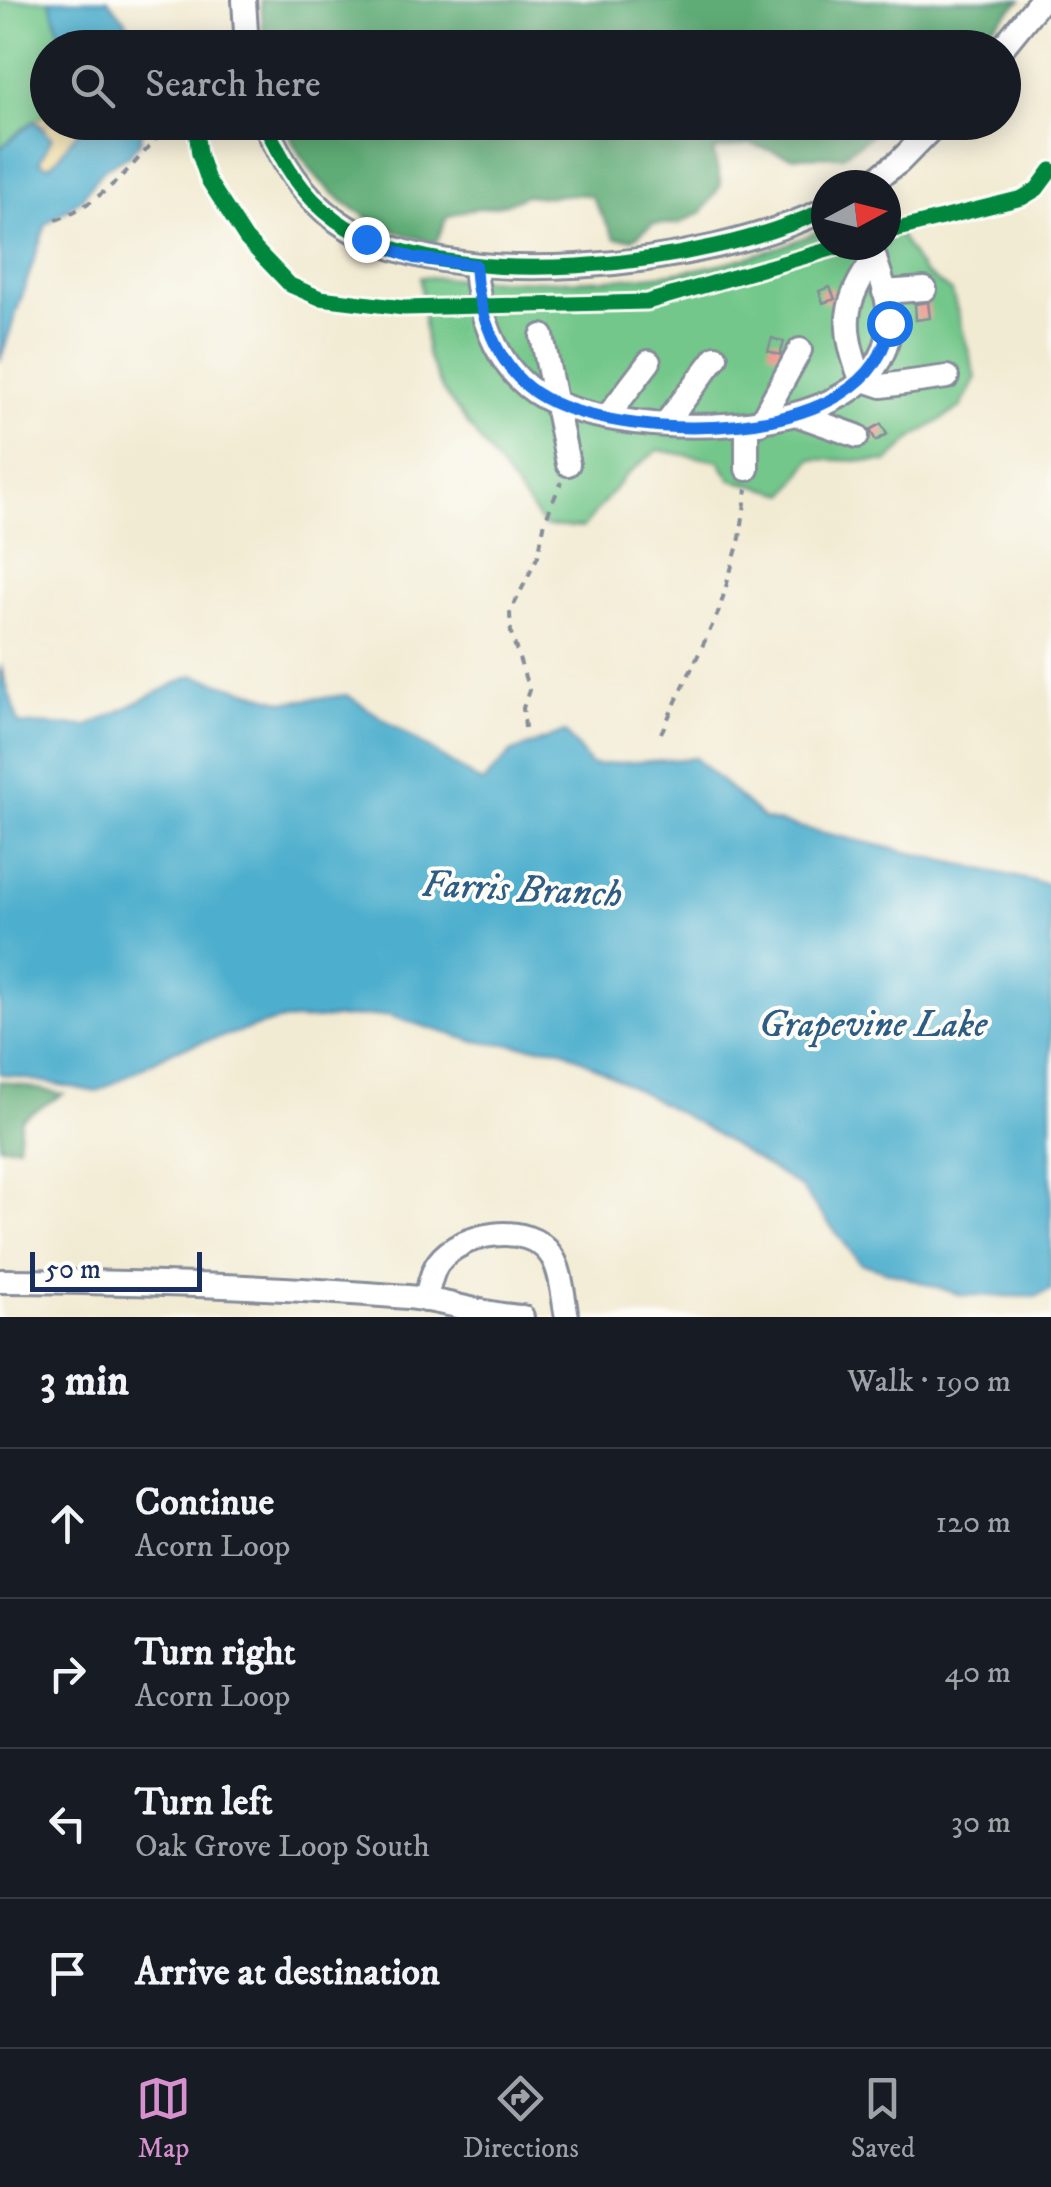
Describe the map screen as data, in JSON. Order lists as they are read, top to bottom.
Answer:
{
  "water": ["Farris Branch", "Grapevine Lake"],
  "scale_bar": "50 m",
  "north": "right",
  "page": {
    "search": "Search here",
    "scale": "50 m",
    "heading": ["3 min", "Walk · 190 m"],
    "list": [
      ["Continue", "Acorn Loop", "120 m"],
      ["Turn right", "Acorn Loop", "40 m"],
      ["Turn left", "Oak Grove Loop South", "30 m"],
      "Arrive at destination"
    ],
    "nav": ["Map", "Directions", "Saved"]
  }
}
